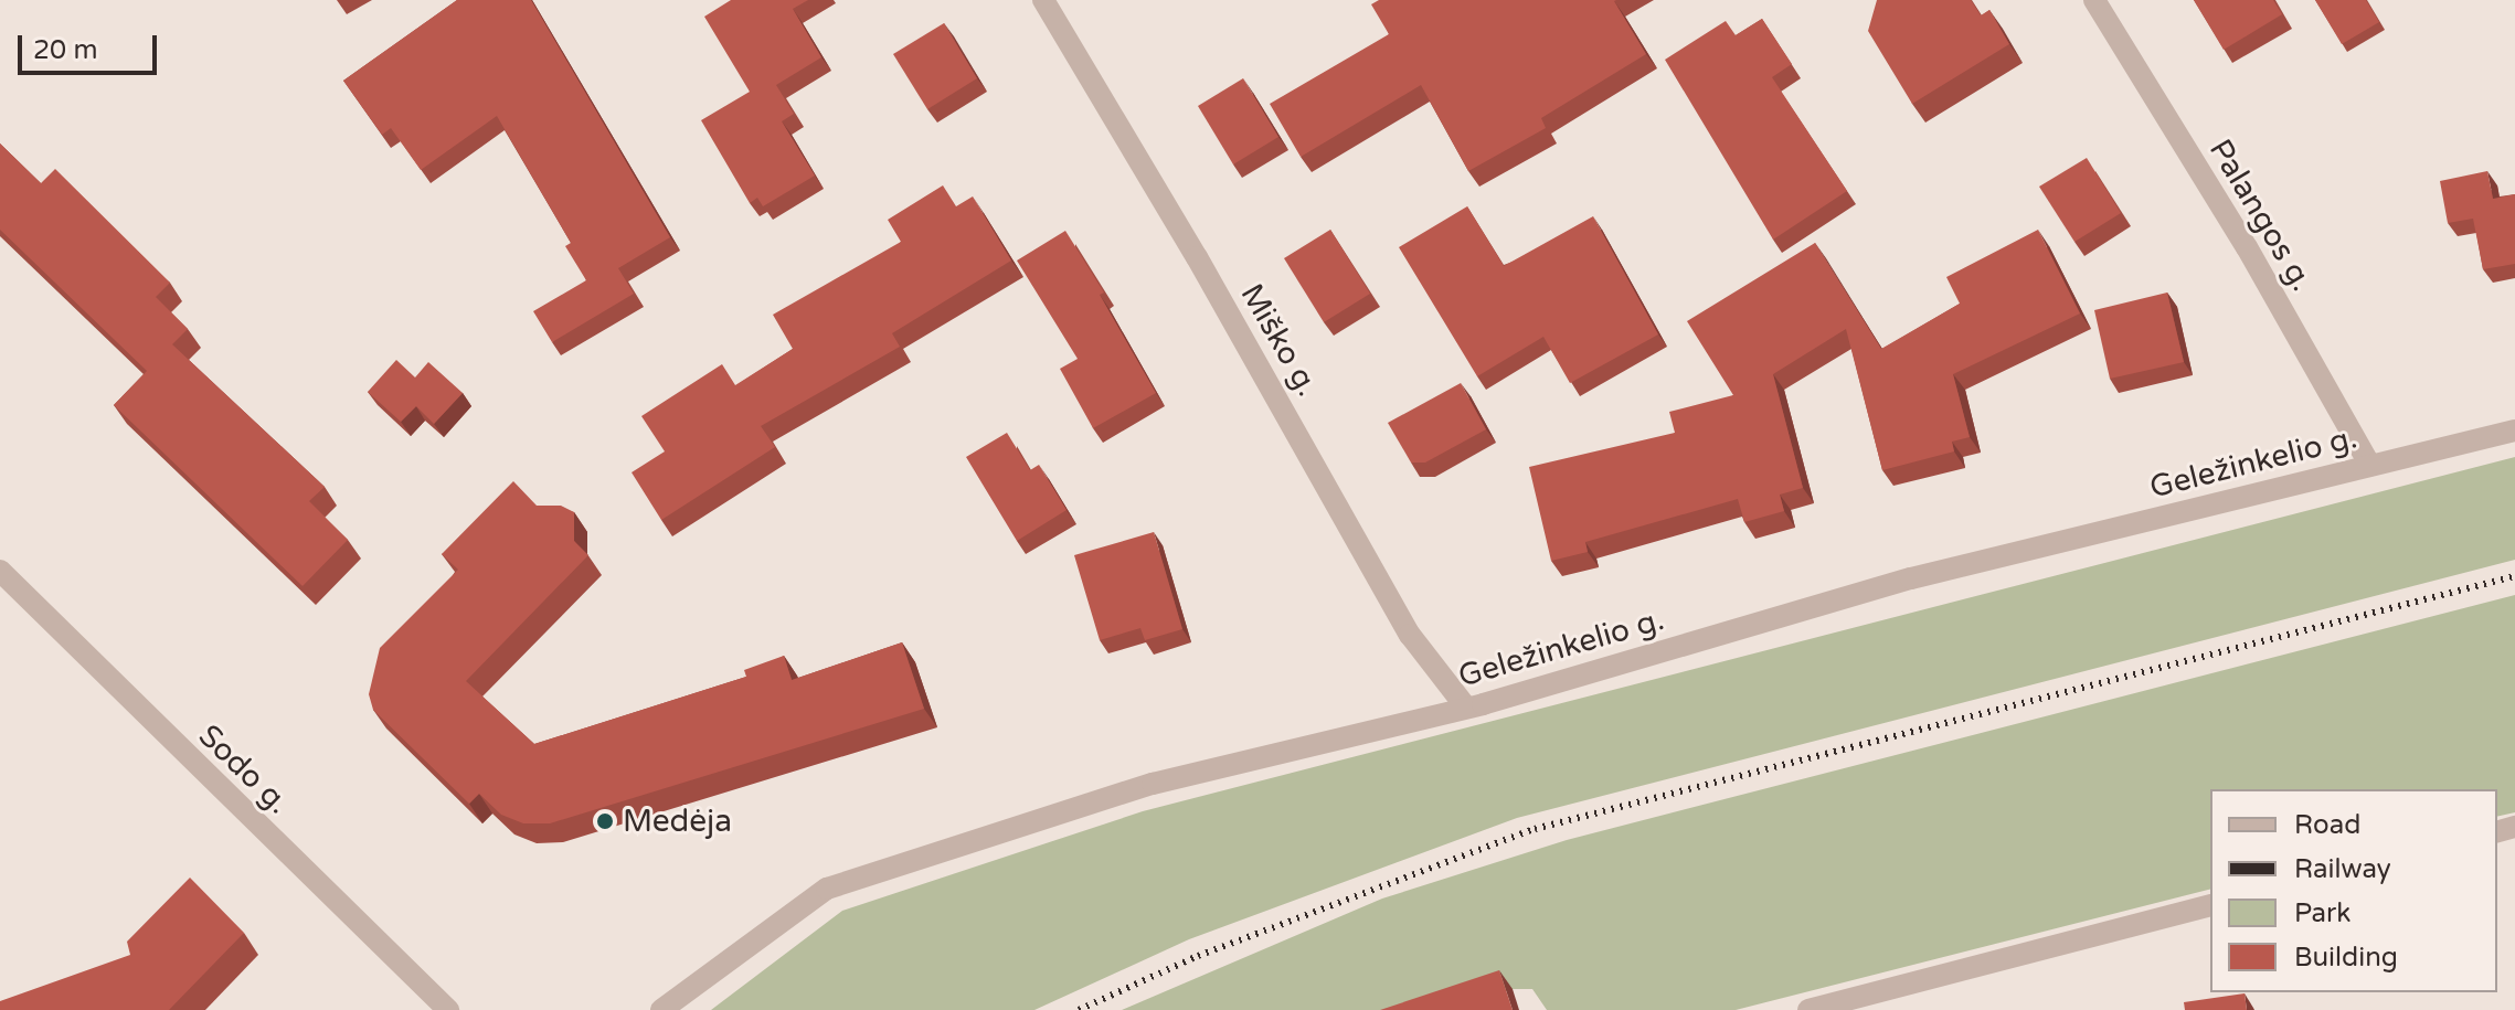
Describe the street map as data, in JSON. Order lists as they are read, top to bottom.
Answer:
{
  "streets": {
    "street": [
      "Palangos g.",
      "Miško g.",
      "Geležinkelio g.",
      "Sodo g."
    ]
  },
  "crossings": [
    ["Palangos g.", "Geležinkelio g."],
    ["Miško g.", "Geležinkelio g."]
  ],
  "places": ["Medėja"],
  "legend": [
    "Road",
    "Railway",
    "Park",
    "Building"
  ],
  "scale_bar": "20 m"
}
